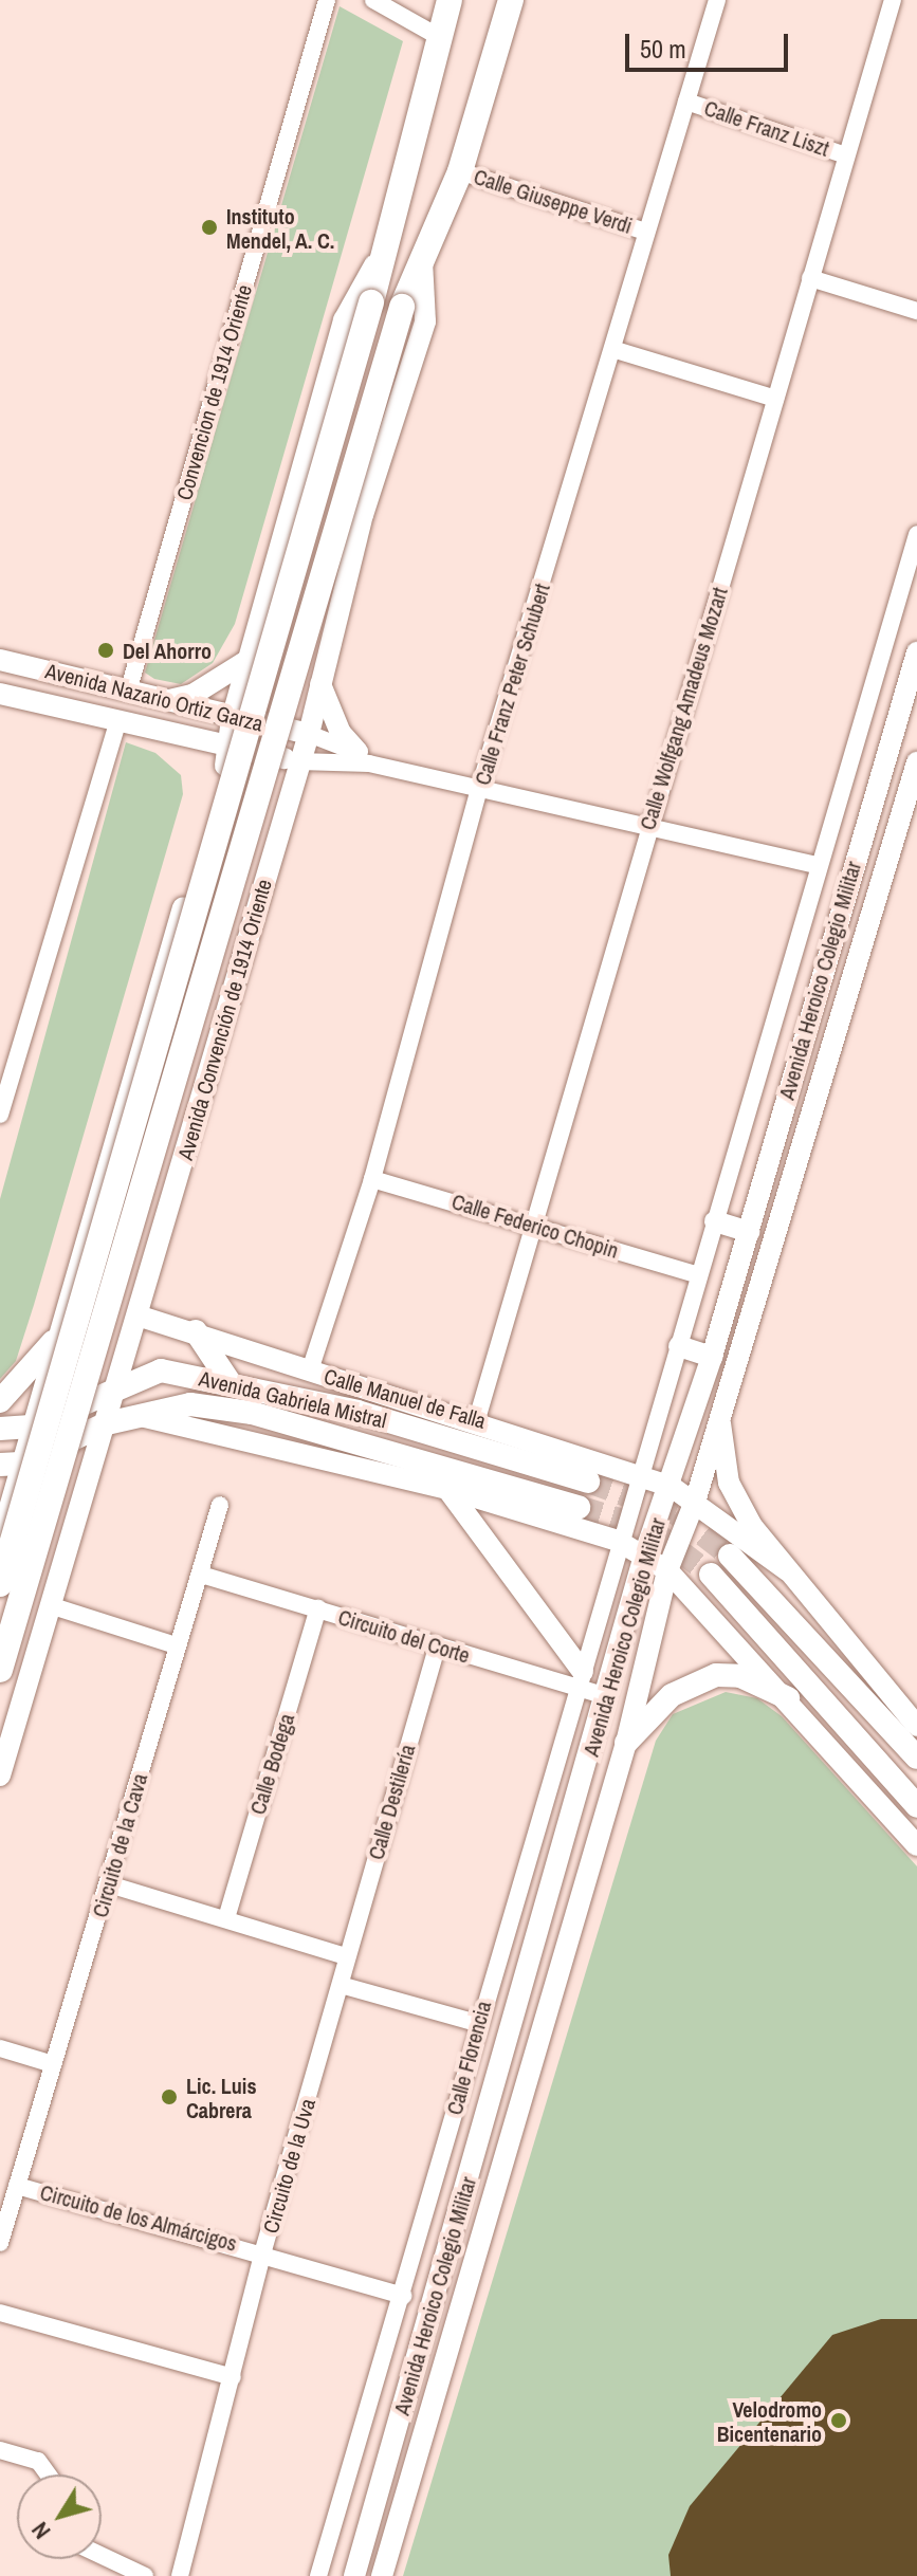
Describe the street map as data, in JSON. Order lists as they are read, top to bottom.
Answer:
{
  "streets": {
    "main road": ["Avenida Convención de 1914 Oriente", "Avenida Gabriela Mistral"],
    "street": [
      "Calle Franz Liszt",
      "Calle Giuseppe Verdi",
      "Convencion de 1914 Oriente",
      "Calle Franz Peter Schubert",
      "Avenida Nazario Ortiz Garza",
      "Calle Wolfgang Amadeus Mozart",
      "Avenida Heroico Colegio Militar",
      "Calle Federico Chopin",
      "Calle Manuel de Falla",
      "Circuito del Corte",
      "Calle Bodega",
      "Calle Destilería",
      "Circuito de la Cava",
      "Calle Florencia",
      "Circuito de la Uva",
      "Circuito de los Almárcigos"
    ]
  },
  "crossings": [
    ["Calle Franz Liszt", "Calle Franz Peter Schubert"],
    ["Calle Franz Liszt", "Calle Wolfgang Amadeus Mozart"],
    ["Calle Giuseppe Verdi", "Calle Franz Peter Schubert"],
    ["Calle Giuseppe Verdi", "Avenida Convención de 1914 Oriente"],
    ["Convencion de 1914 Oriente", "Avenida Nazario Ortiz Garza"],
    ["Calle Franz Peter Schubert", "Calle Federico Chopin"],
    ["Calle Franz Peter Schubert", "Calle Manuel de Falla"],
    ["Avenida Nazario Ortiz Garza", "Avenida Convención de 1914 Oriente"],
    ["Calle Wolfgang Amadeus Mozart", "Calle Federico Chopin"],
    ["Calle Wolfgang Amadeus Mozart", "Calle Manuel de Falla"],
    ["Avenida Heroico Colegio Militar", "Calle Federico Chopin"],
    ["Avenida Heroico Colegio Militar", "Calle Manuel de Falla"],
    ["Avenida Heroico Colegio Militar", "Circuito del Corte"],
    ["Avenida Heroico Colegio Militar", "Calle Florencia"],
    ["Avenida Convención de 1914 Oriente", "Calle Manuel de Falla"],
    ["Avenida Convención de 1914 Oriente", "Avenida Gabriela Mistral"],
    ["Circuito del Corte", "Calle Bodega"],
    ["Circuito del Corte", "Calle Destilería"],
    ["Circuito del Corte", "Circuito de la Cava"],
    ["Circuito del Corte", "Calle Florencia"],
    ["Calle Destilería", "Circuito de la Uva"],
    ["Circuito de la Cava", "Circuito de los Almárcigos"],
    ["Calle Florencia", "Circuito de los Almárcigos"],
    ["Circuito de la Uva", "Circuito de los Almárcigos"]
  ],
  "places": [
    "Instituto Mendel, A. C.",
    "Del Ahorro",
    "Lic. Luis Cabrera",
    "Velodromo Bicentenario"
  ],
  "scale_bar": "50 m",
  "north": "bottom left"
}
